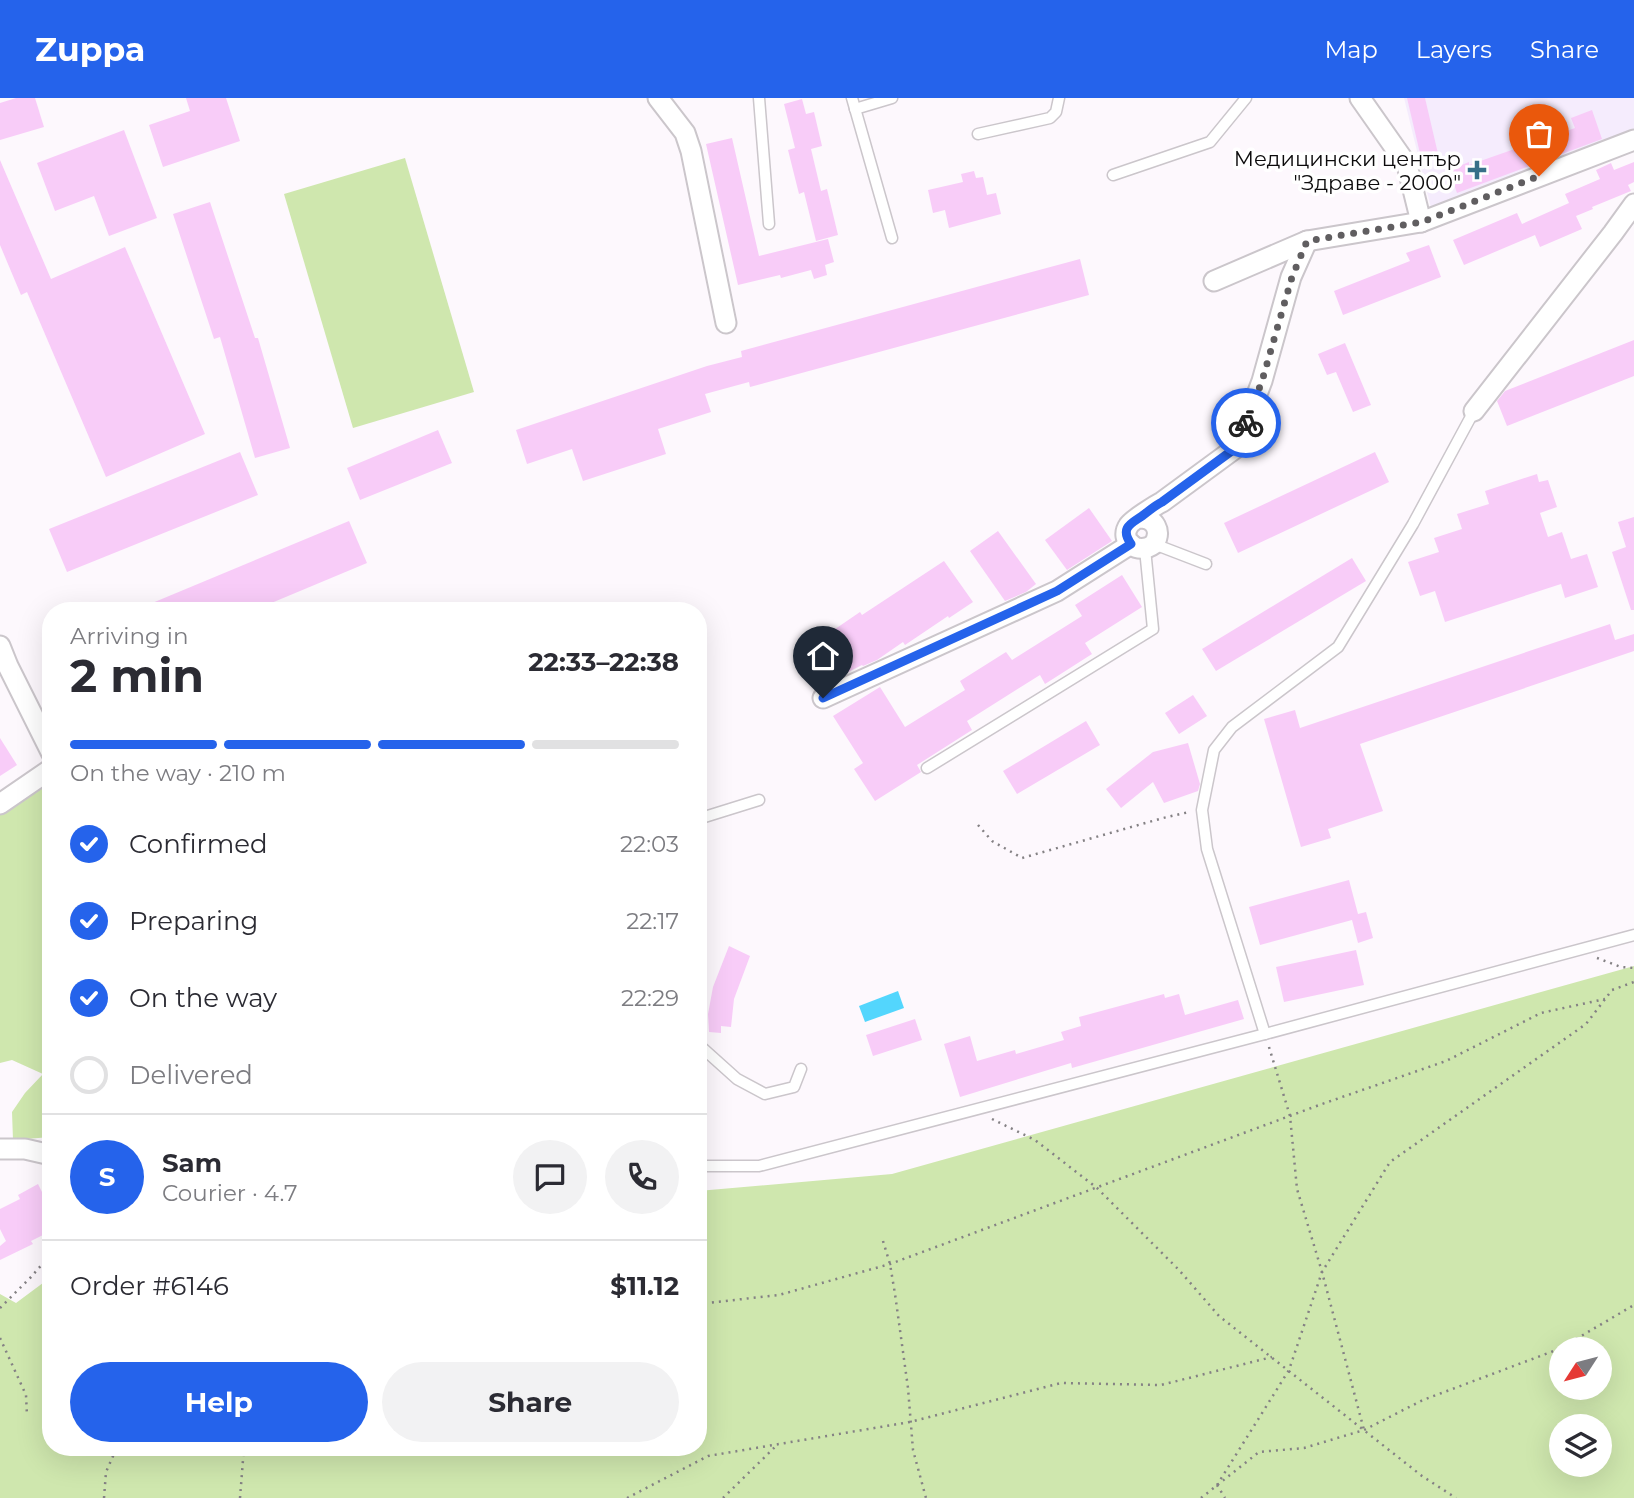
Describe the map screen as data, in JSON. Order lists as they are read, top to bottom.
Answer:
{
  "places": {
    "health": ["Медицински център \"Здраве - 2000\""]
  },
  "north": "bottom left",
  "page": {
    "header": "Zuppa",
    "nav": ["Map", "Layers", "Share"],
    "heading": ["2 min", "Arriving in", "22:33–22:38"],
    "panel": [
      "Sam",
      "Courier · 4.7",
      "Order #6146",
      "$11.12"
    ],
    "bar": "On the way · 210 m",
    "list": [
      ["Confirmed", "22:03"],
      ["Preparing", "22:17"],
      ["On the way", "22:29"],
      "Delivered"
    ],
    "round": "S",
    "buttons": ["Help", "Share"]
  }
}
